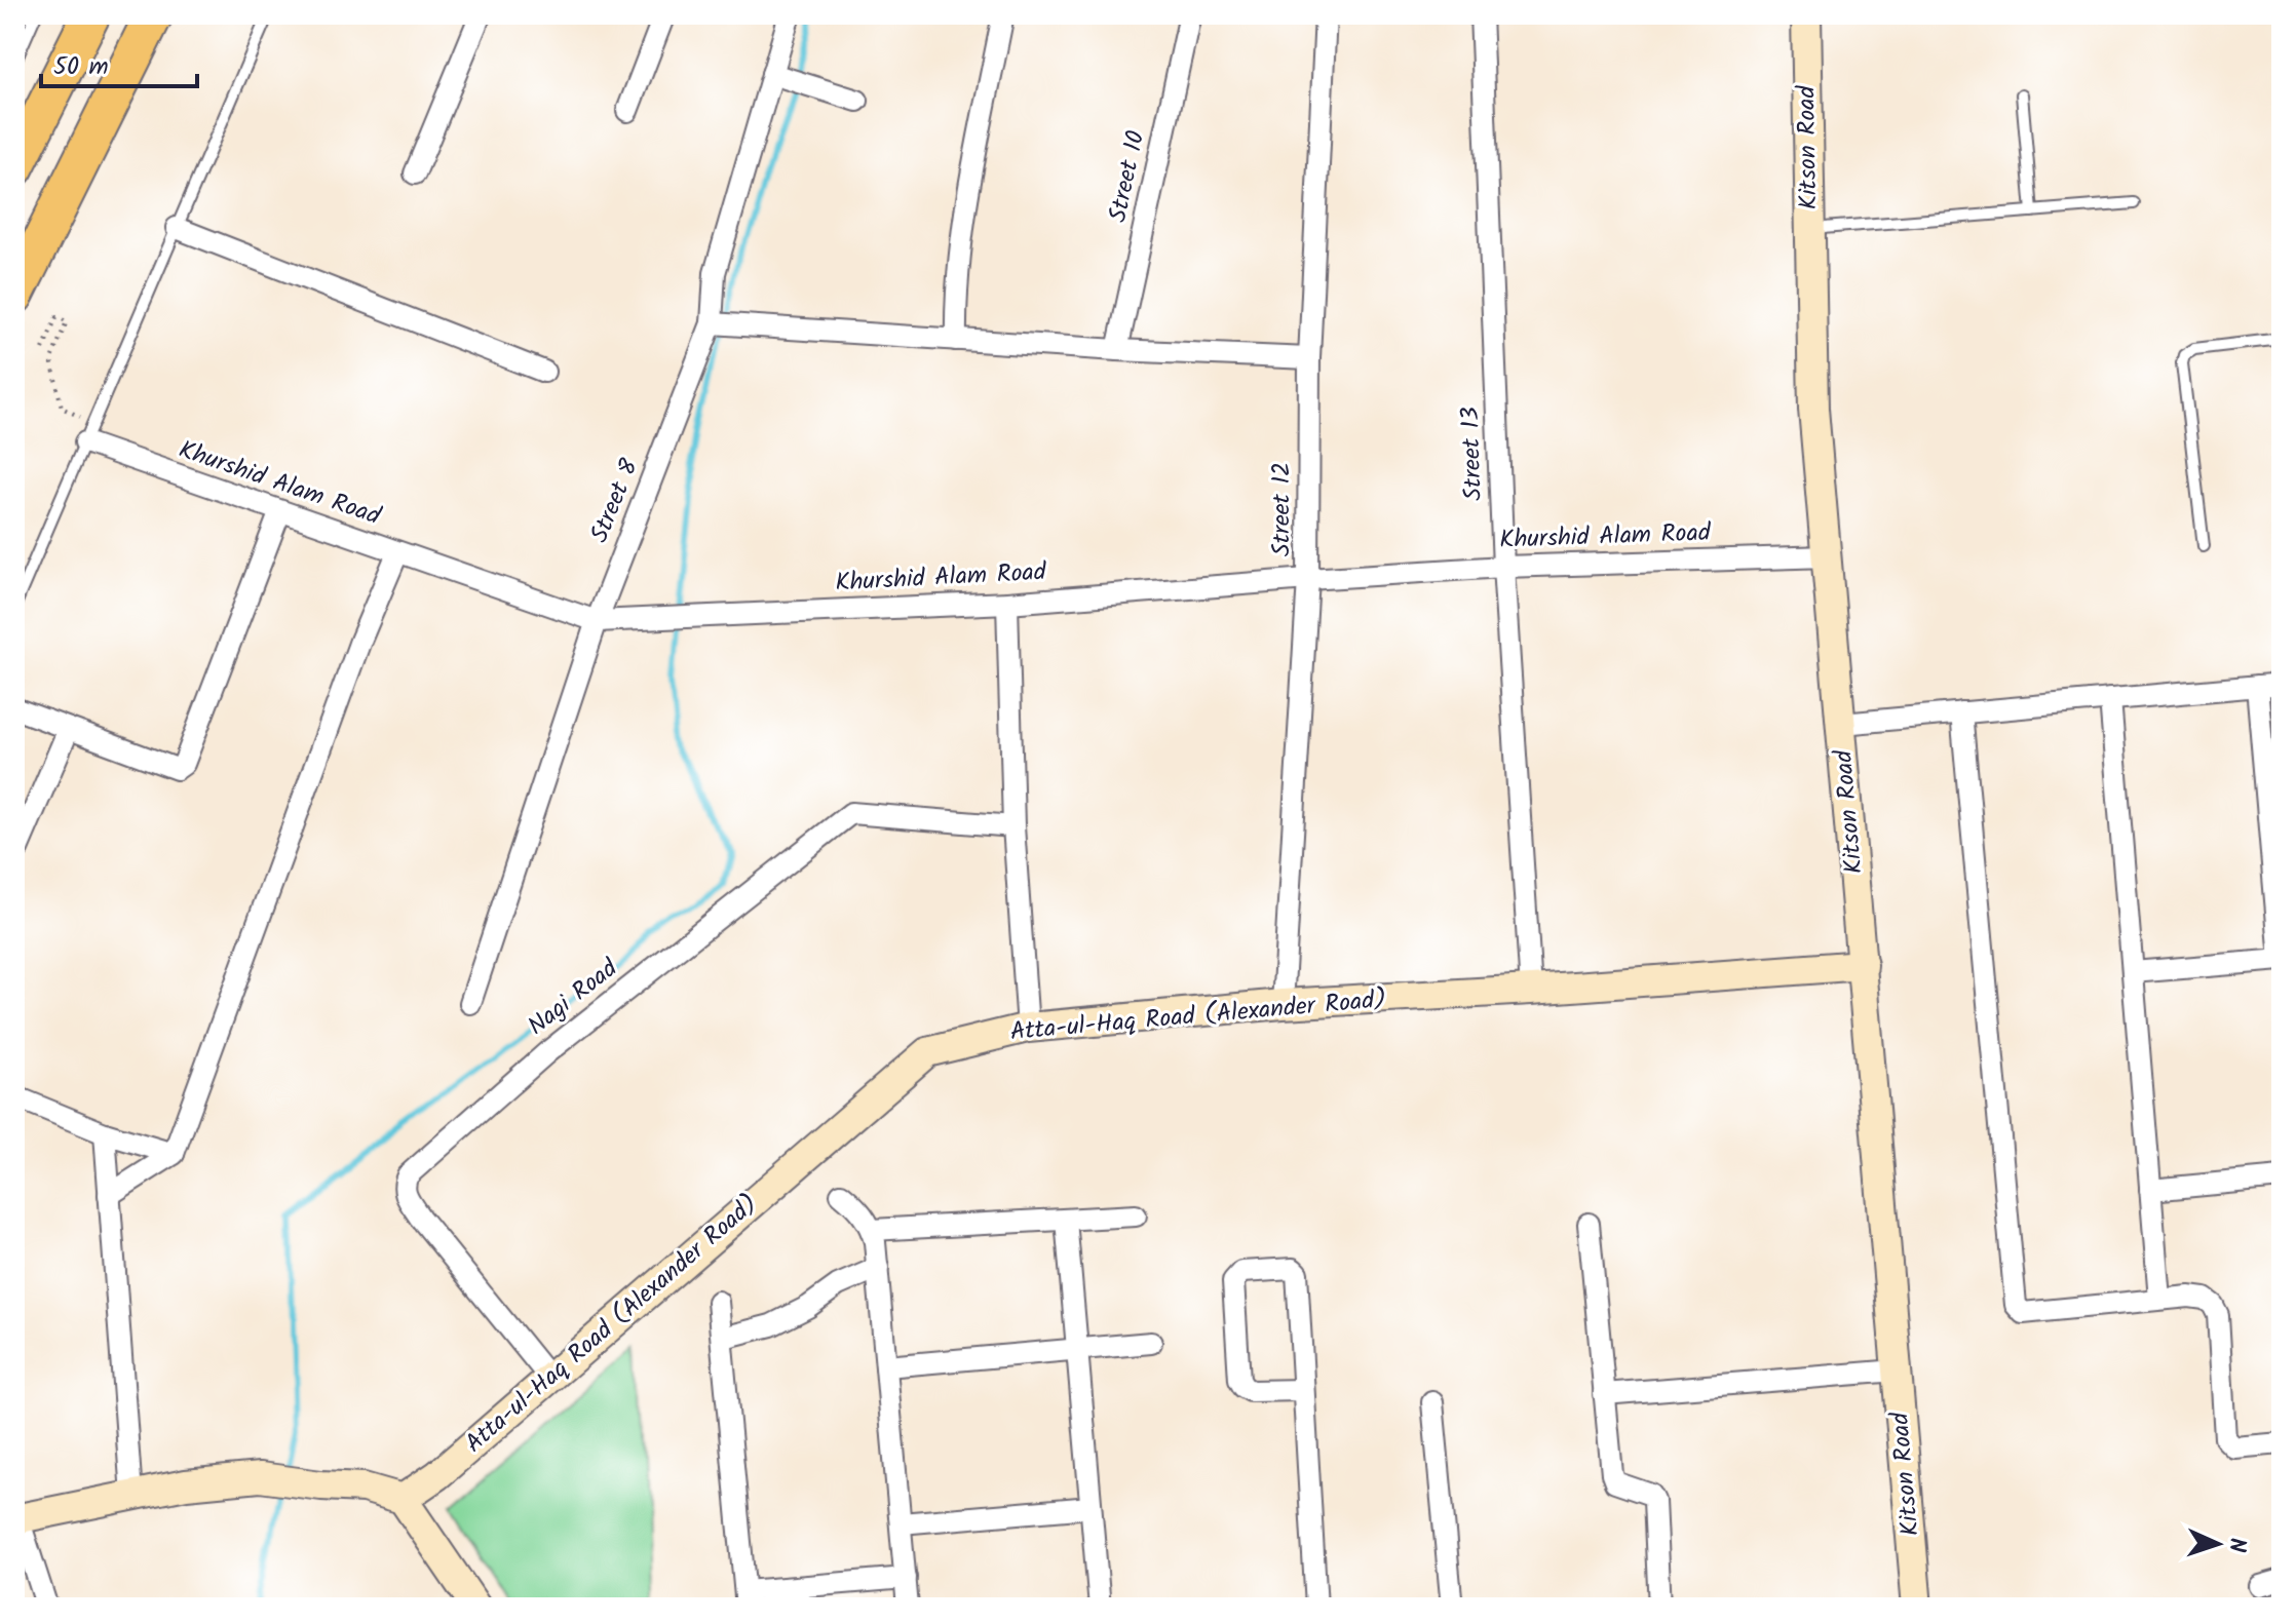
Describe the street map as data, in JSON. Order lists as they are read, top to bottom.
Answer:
{
  "streets": {
    "street": [
      "Kitson Road",
      "Street 10",
      "Street 13",
      "Khurshid Alam Road",
      "Street 8",
      "Street 12",
      "Nagi Road",
      "Atta-ul-Haq Road (Alexander Road)"
    ]
  },
  "crossings": [
    ["Kitson Road", "Khurshid Alam Road"],
    ["Kitson Road", "Atta-ul-Haq Road (Alexander Road)"],
    ["Street 13", "Khurshid Alam Road"],
    ["Street 13", "Atta-ul-Haq Road (Alexander Road)"],
    ["Khurshid Alam Road", "Street 8"],
    ["Khurshid Alam Road", "Street 12"],
    ["Street 12", "Atta-ul-Haq Road (Alexander Road)"],
    ["Nagi Road", "Atta-ul-Haq Road (Alexander Road)"]
  ],
  "scale_bar": "50 m",
  "north": "right"
}
